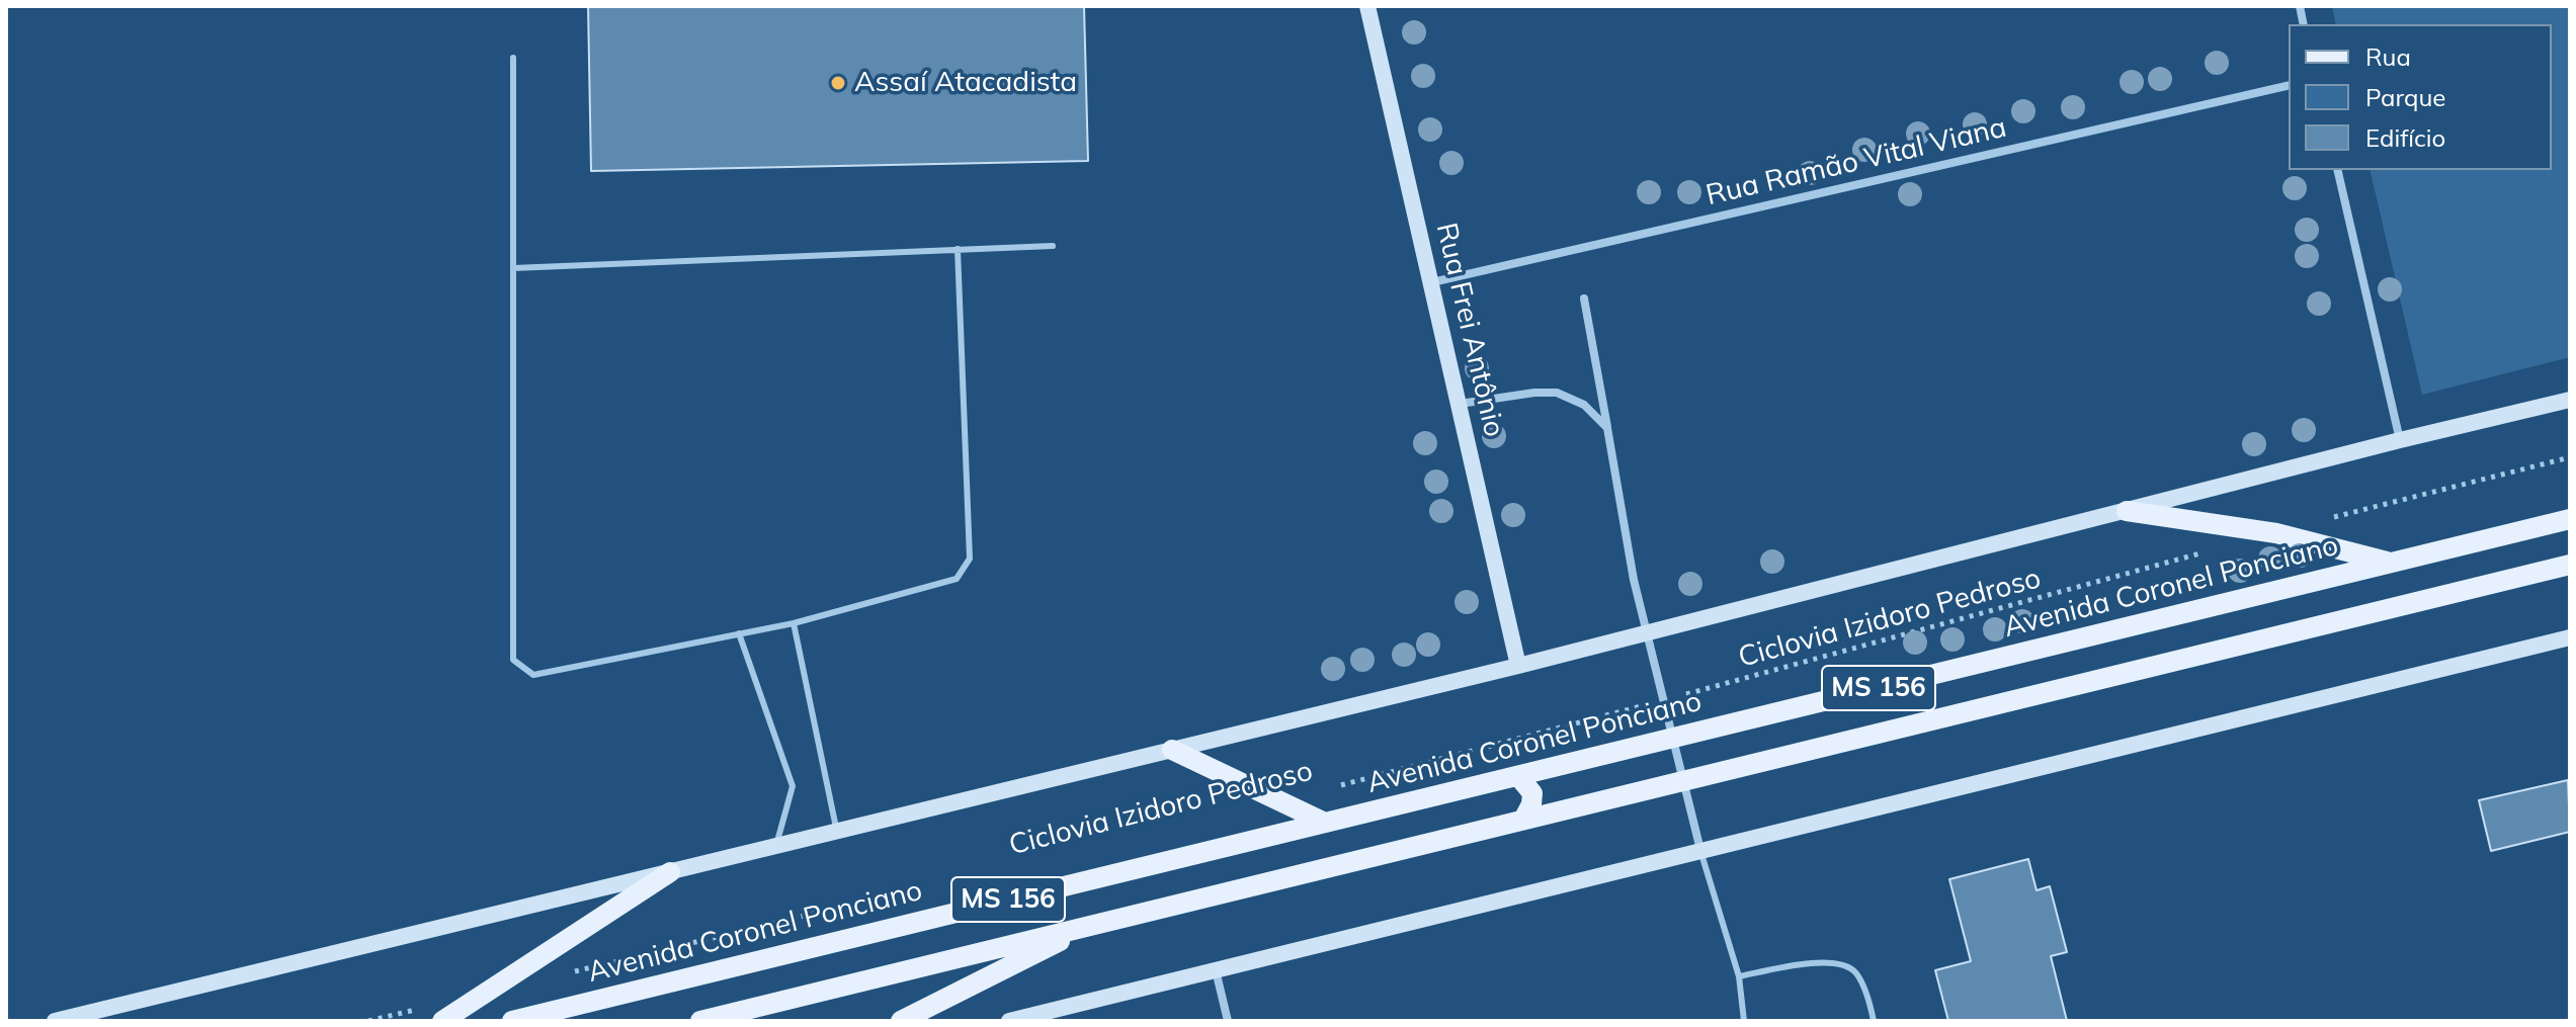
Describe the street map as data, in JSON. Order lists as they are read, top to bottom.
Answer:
{
  "streets": {
    "main road": ["Rua Frei Antônio", "Avenida Coronel Ponciano", "MS 156"],
    "street": ["Rua Ramão Vital Viana"],
    "path": ["Ciclovia Izidoro Pedroso"]
  },
  "crossings": [
    ["Rua Ramão Vital Viana", "Rua Frei Antônio"]
  ],
  "places": ["Assaí Atacadista"],
  "legend": ["Rua", "Parque", "Edifício"]
}
